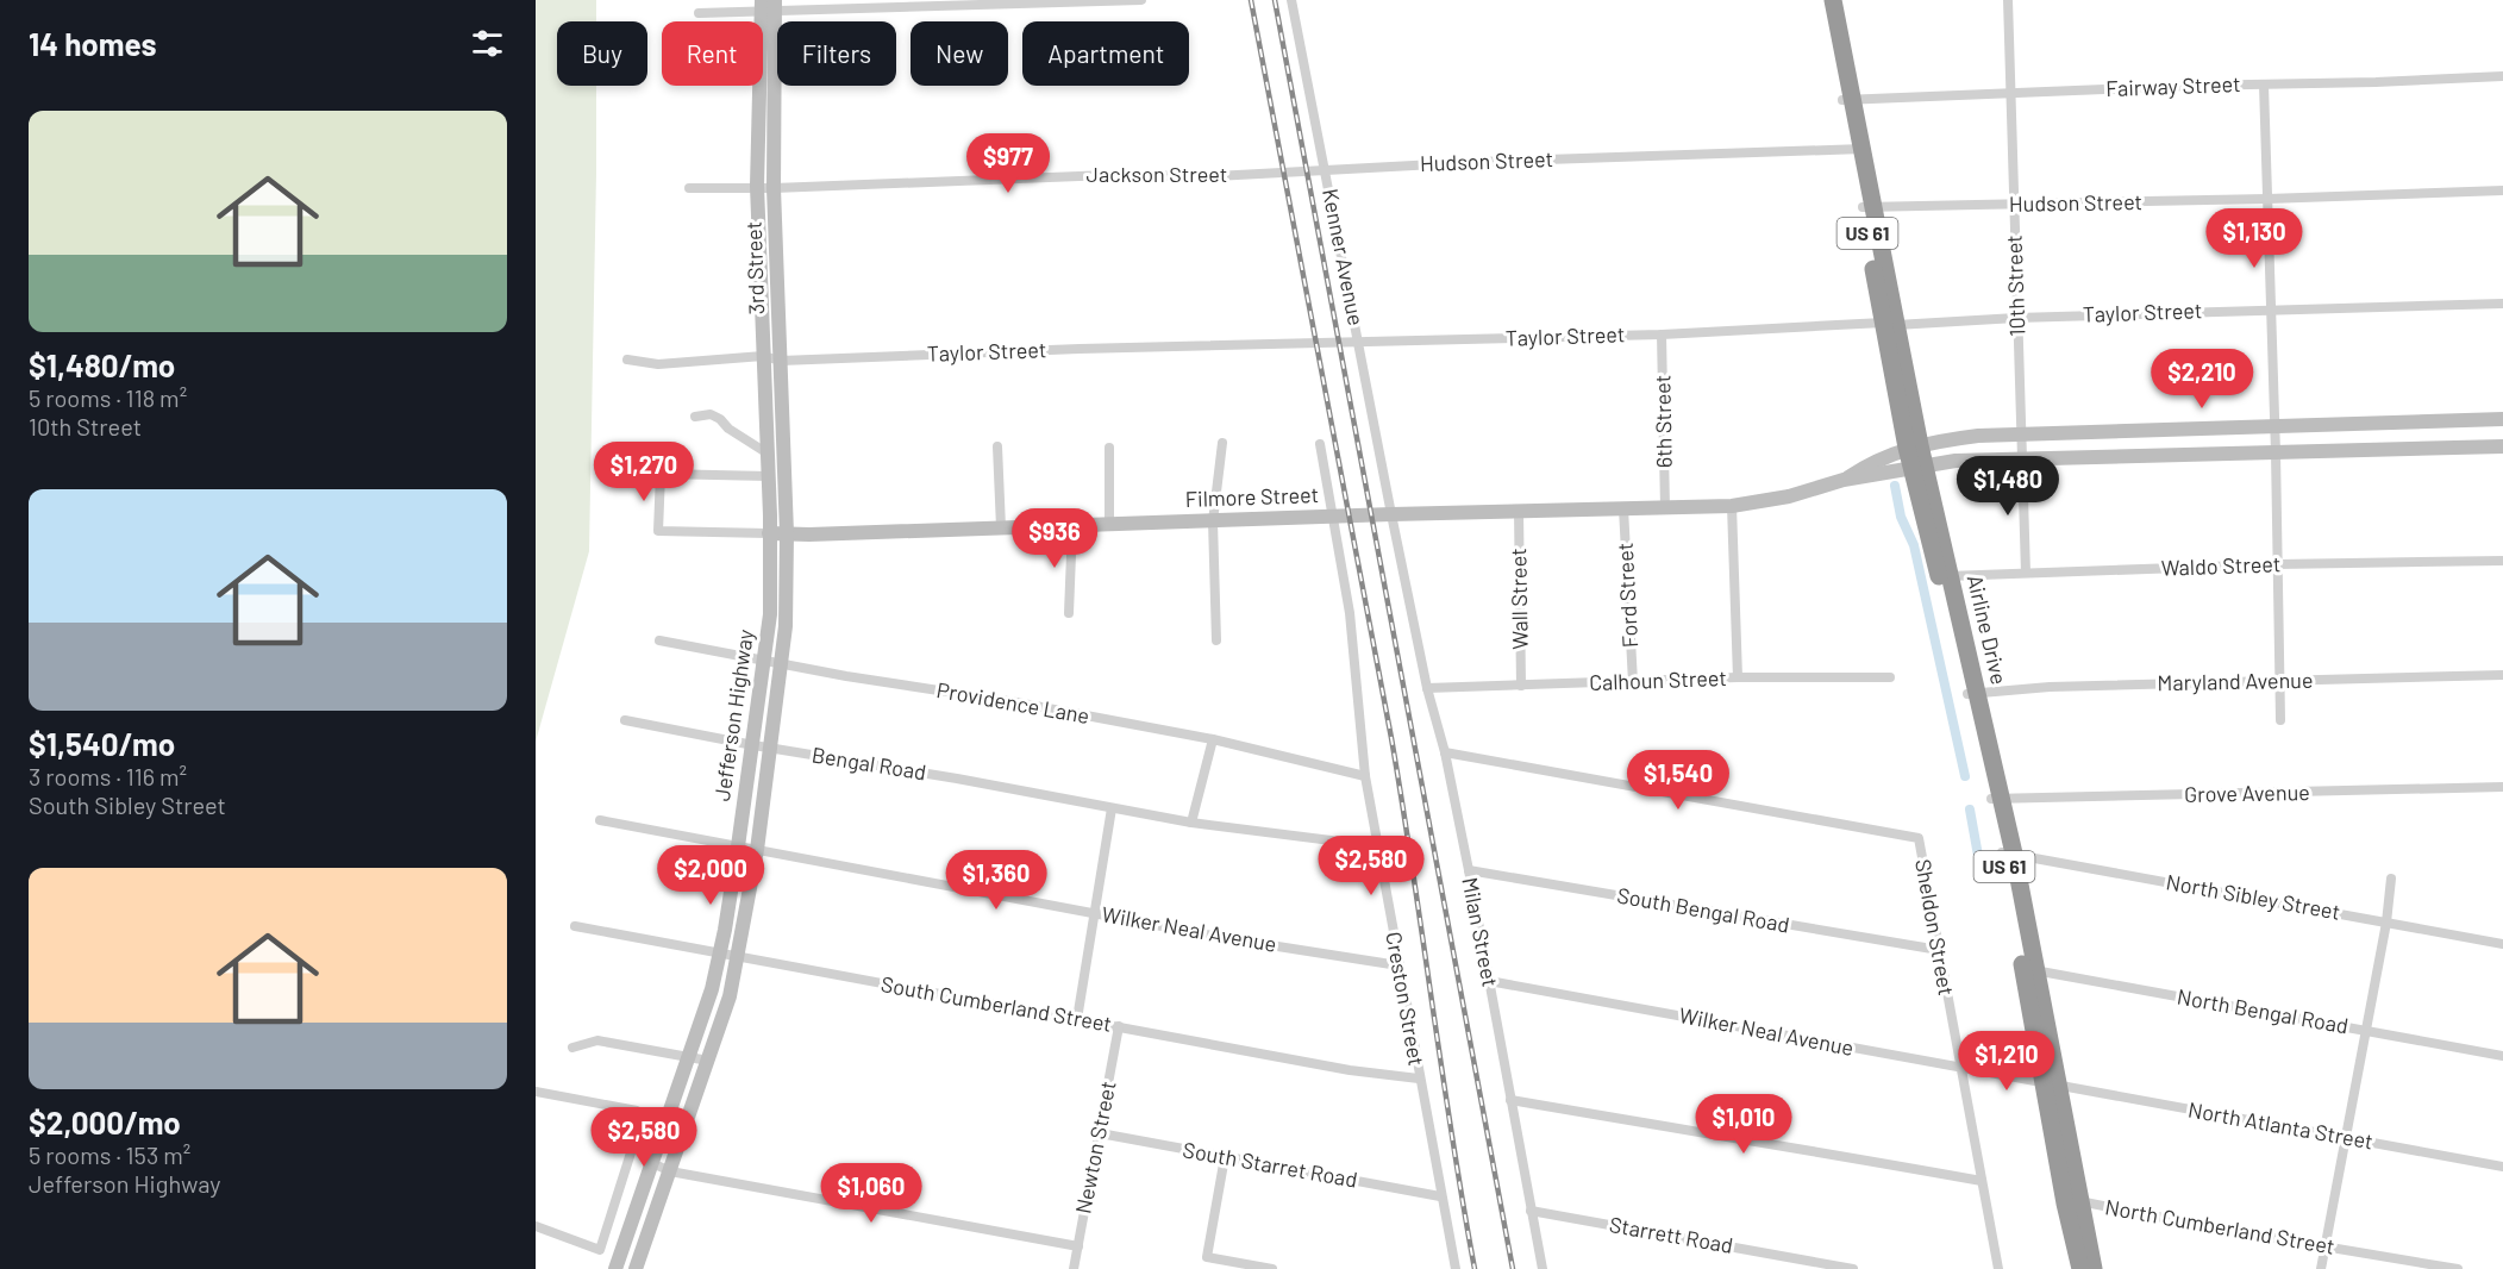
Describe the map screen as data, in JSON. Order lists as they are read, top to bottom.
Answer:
{
  "streets": {
    "highway": ["US 61", "Airline Drive"],
    "main road": ["3rd Street", "Filmore Street", "Jefferson Highway"],
    "street": [
      "Fairway Street",
      "Hudson Street",
      "Jackson Street",
      "Kenner Avenue",
      "10th Street",
      "Taylor Street",
      "6th Street",
      "Waldo Street",
      "Ford Street",
      "Wall Street",
      "Calhoun Street",
      "Maryland Avenue",
      "Providence Lane",
      "Bengal Road",
      "Grove Avenue",
      "North Sibley Street",
      "South Bengal Road",
      "Sheldon Street",
      "Wilker Neal Avenue",
      "Milan Street",
      "Creston Street",
      "South Cumberland Street",
      "North Bengal Road",
      "North Atlanta Street",
      "Newton Street",
      "South Starret Road",
      "North Cumberland Street",
      "Starrett Road"
    ]
  },
  "crossings": [
    ["Fairway Street", "10th Street"],
    ["Fairway Street", "Airline Drive"],
    ["Hudson Street", "Jackson Street"],
    ["Hudson Street", "Kenner Avenue"],
    ["Hudson Street", "10th Street"],
    ["Hudson Street", "Airline Drive"],
    ["Jackson Street", "Kenner Avenue"],
    ["Jackson Street", "3rd Street"],
    ["Kenner Avenue", "Taylor Street"],
    ["Kenner Avenue", "Filmore Street"],
    ["Kenner Avenue", "Milan Street"],
    ["3rd Street", "Taylor Street"],
    ["3rd Street", "Filmore Street"],
    ["3rd Street", "Jefferson Highway"],
    ["10th Street", "Taylor Street"],
    ["10th Street", "Filmore Street"],
    ["10th Street", "Waldo Street"],
    ["Taylor Street", "6th Street"],
    ["Taylor Street", "Airline Drive"],
    ["6th Street", "Filmore Street"],
    ["Filmore Street", "Ford Street"],
    ["Filmore Street", "Wall Street"],
    ["Filmore Street", "Airline Drive"],
    ["Filmore Street", "Jefferson Highway"],
    ["Filmore Street", "Milan Street"],
    ["Filmore Street", "Creston Street"],
    ["Waldo Street", "Airline Drive"],
    ["Ford Street", "Calhoun Street"],
    ["Wall Street", "Calhoun Street"],
    ["Airline Drive", "Maryland Avenue"],
    ["Airline Drive", "Grove Avenue"],
    ["Airline Drive", "North Sibley Street"],
    ["Airline Drive", "Wilker Neal Avenue"],
    ["Airline Drive", "North Bengal Road"],
    ["Airline Drive", "North Atlanta Street"],
    ["Airline Drive", "North Cumberland Street"],
    ["Calhoun Street", "Milan Street"],
    ["Providence Lane", "Jefferson Highway"],
    ["Providence Lane", "Creston Street"],
    ["Jefferson Highway", "Bengal Road"],
    ["Jefferson Highway", "Wilker Neal Avenue"],
    ["Jefferson Highway", "South Cumberland Street"],
    ["South Bengal Road", "Sheldon Street"],
    ["South Bengal Road", "Milan Street"],
    ["Sheldon Street", "Wilker Neal Avenue"],
    ["Sheldon Street", "Milan Street"],
    ["Wilker Neal Avenue", "Milan Street"],
    ["Wilker Neal Avenue", "Creston Street"],
    ["Wilker Neal Avenue", "North Atlanta Street"],
    ["Milan Street", "Starrett Road"],
    ["Creston Street", "South Cumberland Street"],
    ["Creston Street", "South Starret Road"],
    ["South Cumberland Street", "Newton Street"],
    ["Newton Street", "South Starret Road"]
  ],
  "page": {
    "heading": "14 homes",
    "chip": [
      "Buy",
      "Rent",
      "Filters",
      "New",
      "Apartment"
    ],
    "list": [
      {
        "name": "$1,480/mo",
        "note": "5 rooms · 118 m² · 10th Street"
      },
      {
        "name": "$1,540/mo",
        "note": "3 rooms · 116 m² · South Sibley Street"
      },
      {
        "name": "$2,000/mo",
        "note": "5 rooms · 153 m² · Jefferson Highway"
      }
    ],
    "price": [
      "$977",
      "$1,130",
      "$2,210",
      "$1,270",
      "$1,480",
      "$936",
      "$1,540",
      "$2,580",
      "$2,000",
      "$1,360",
      "$1,210",
      "$1,010",
      "$2,580",
      "$1,060"
    ]
  }
}
